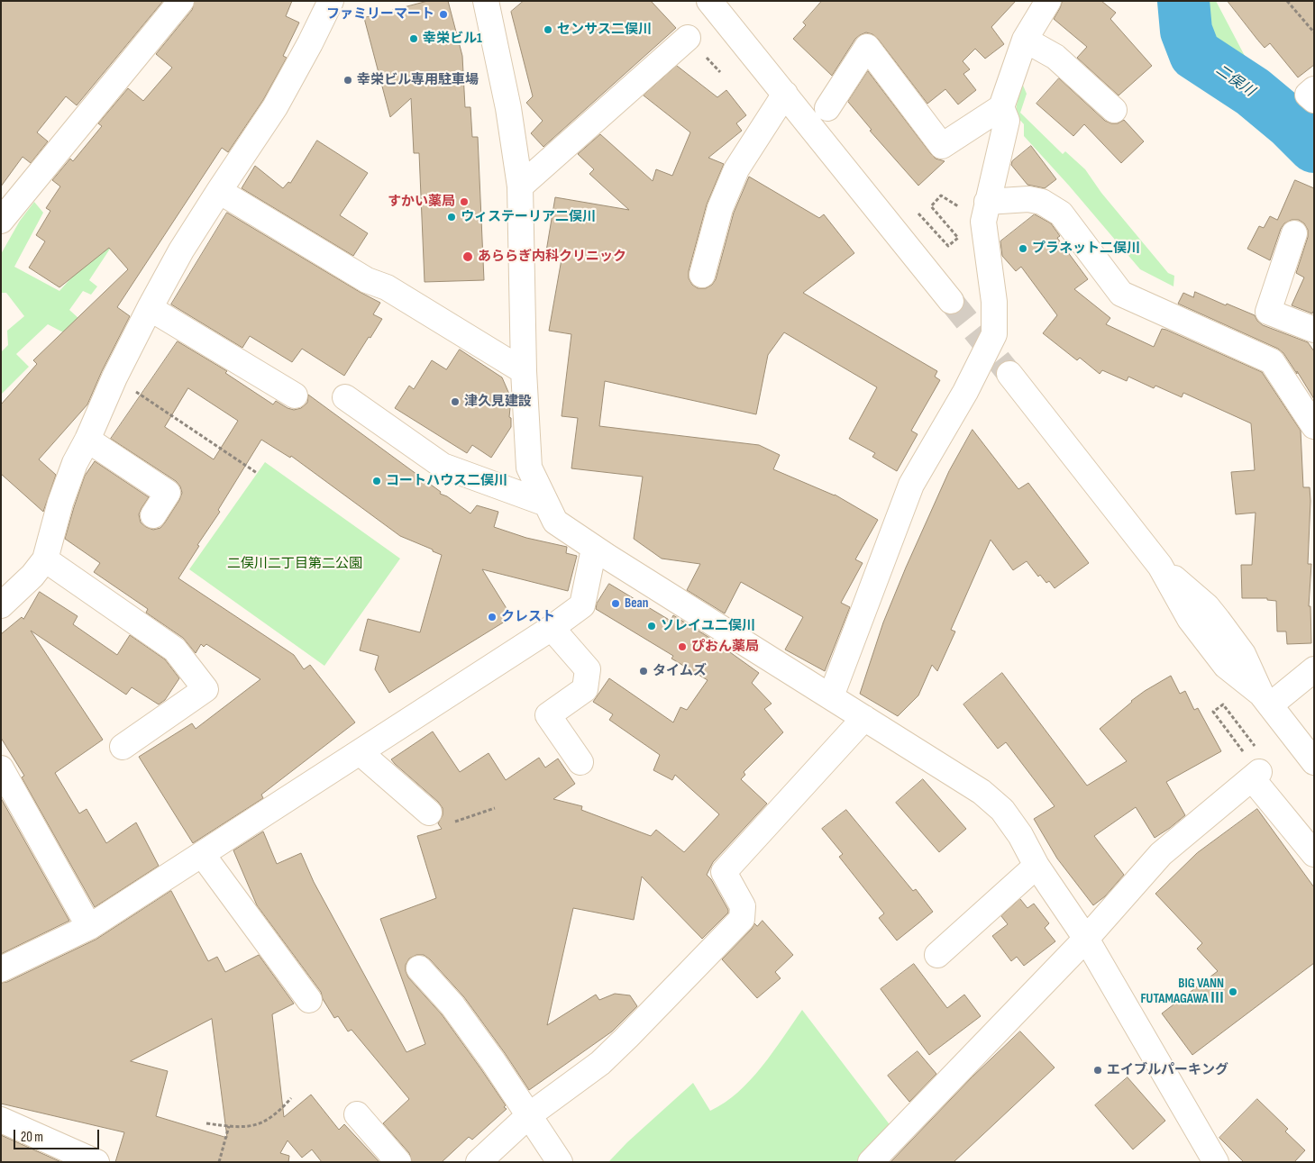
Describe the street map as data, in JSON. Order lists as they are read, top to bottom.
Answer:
{
  "water": ["二俣川"],
  "parks": ["二俣川二丁目第二公園"],
  "places": [
    "ファミリーマート",
    "センサス二俣川",
    "幸栄ビル1",
    "幸栄ビル専用駐車場",
    "すかい薬局",
    "ウィステーリア二俣川",
    "プラネット二俣川",
    "あららぎ内科クリニック",
    "津久見建設",
    "コートハウス二俣川",
    "Bean",
    "クレスト",
    "ソレイユ二俣川",
    "ぴおん薬局",
    "タイムズ",
    "BIG VANN FUTAMAGAWA Ⅲ",
    "エイブルパーキング"
  ],
  "scale_bar": "20 m"
}
